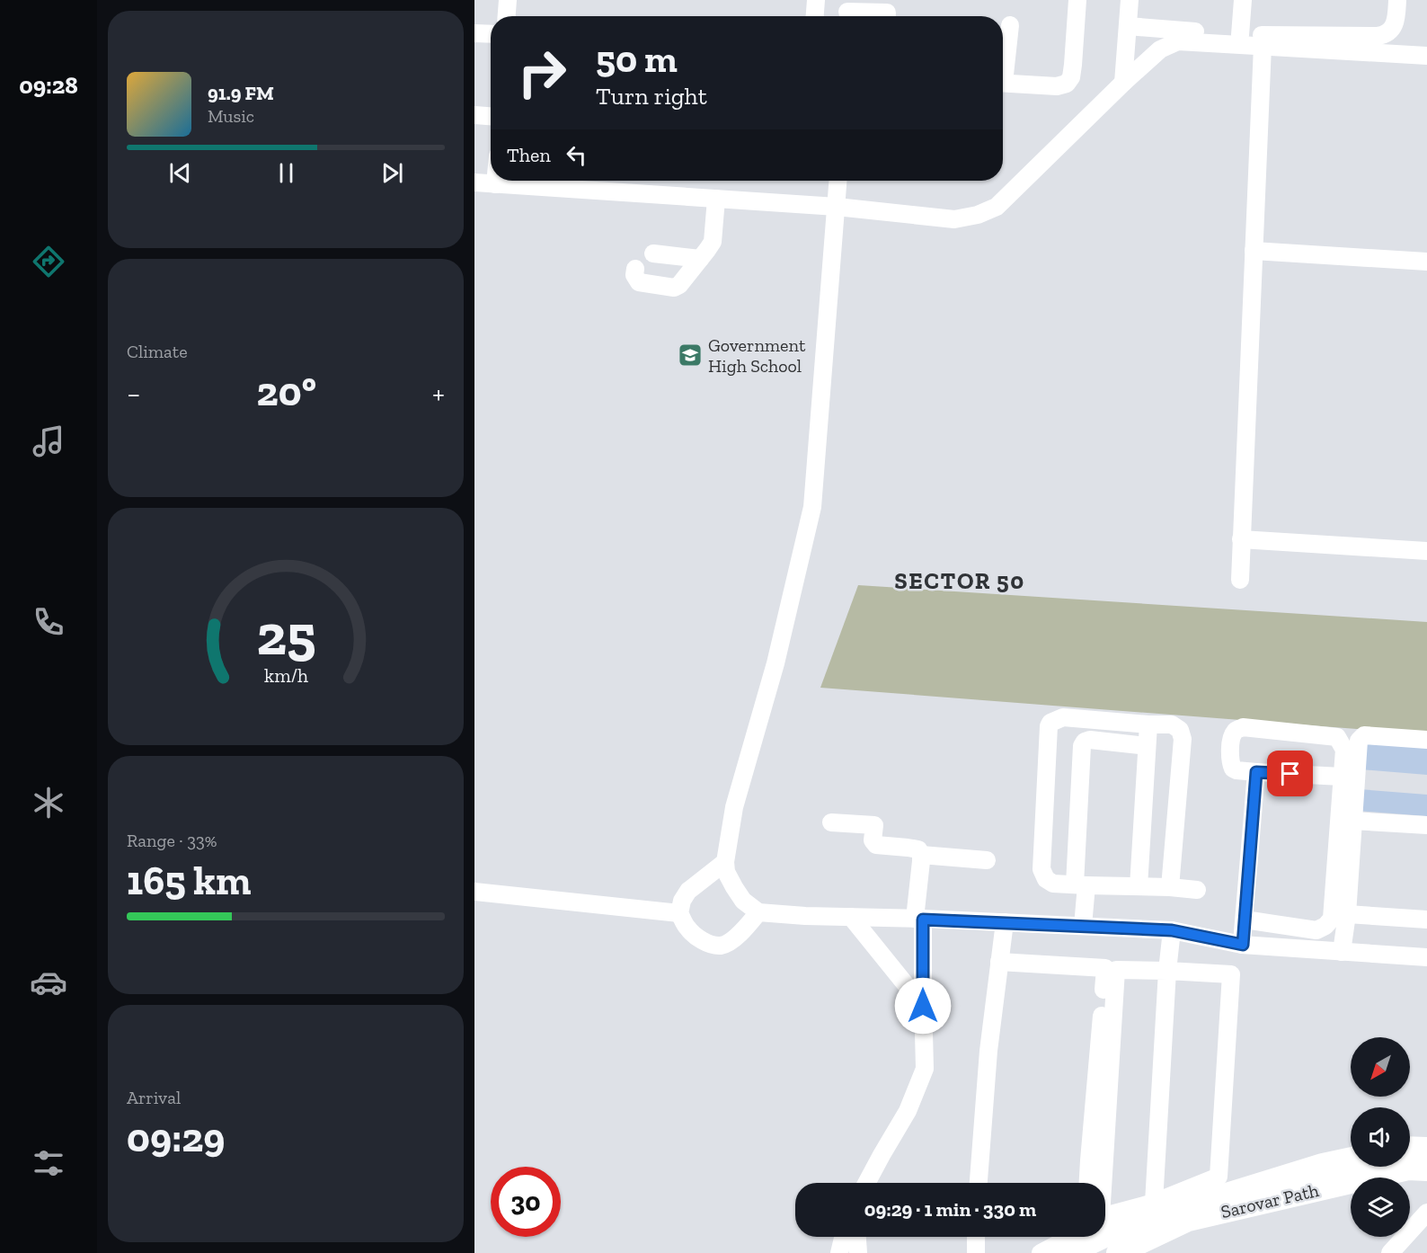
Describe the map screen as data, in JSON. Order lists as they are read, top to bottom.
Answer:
{
  "streets": {
    "main road": ["Sarovar Path"]
  },
  "districts": ["SECTOR 50"],
  "places": {
    "school or university": ["Government High School"]
  },
  "north": "bottom left",
  "page": {
    "tabs": "09:28",
    "turn": ["50 m", "Turn right"],
    "song": ["91.9 FM", "Music"],
    "then": "Then",
    "tile": [
      "Climate",
      ["Range · 33%", "165 km"],
      ["Arrival", "09:29"]
    ],
    "heat": ["−", "20°", "+"],
    "limit": "30",
    "trip": "09:29 · 1 min · 330 m",
    "gauge": ["25", "km/h"]
  }
}
